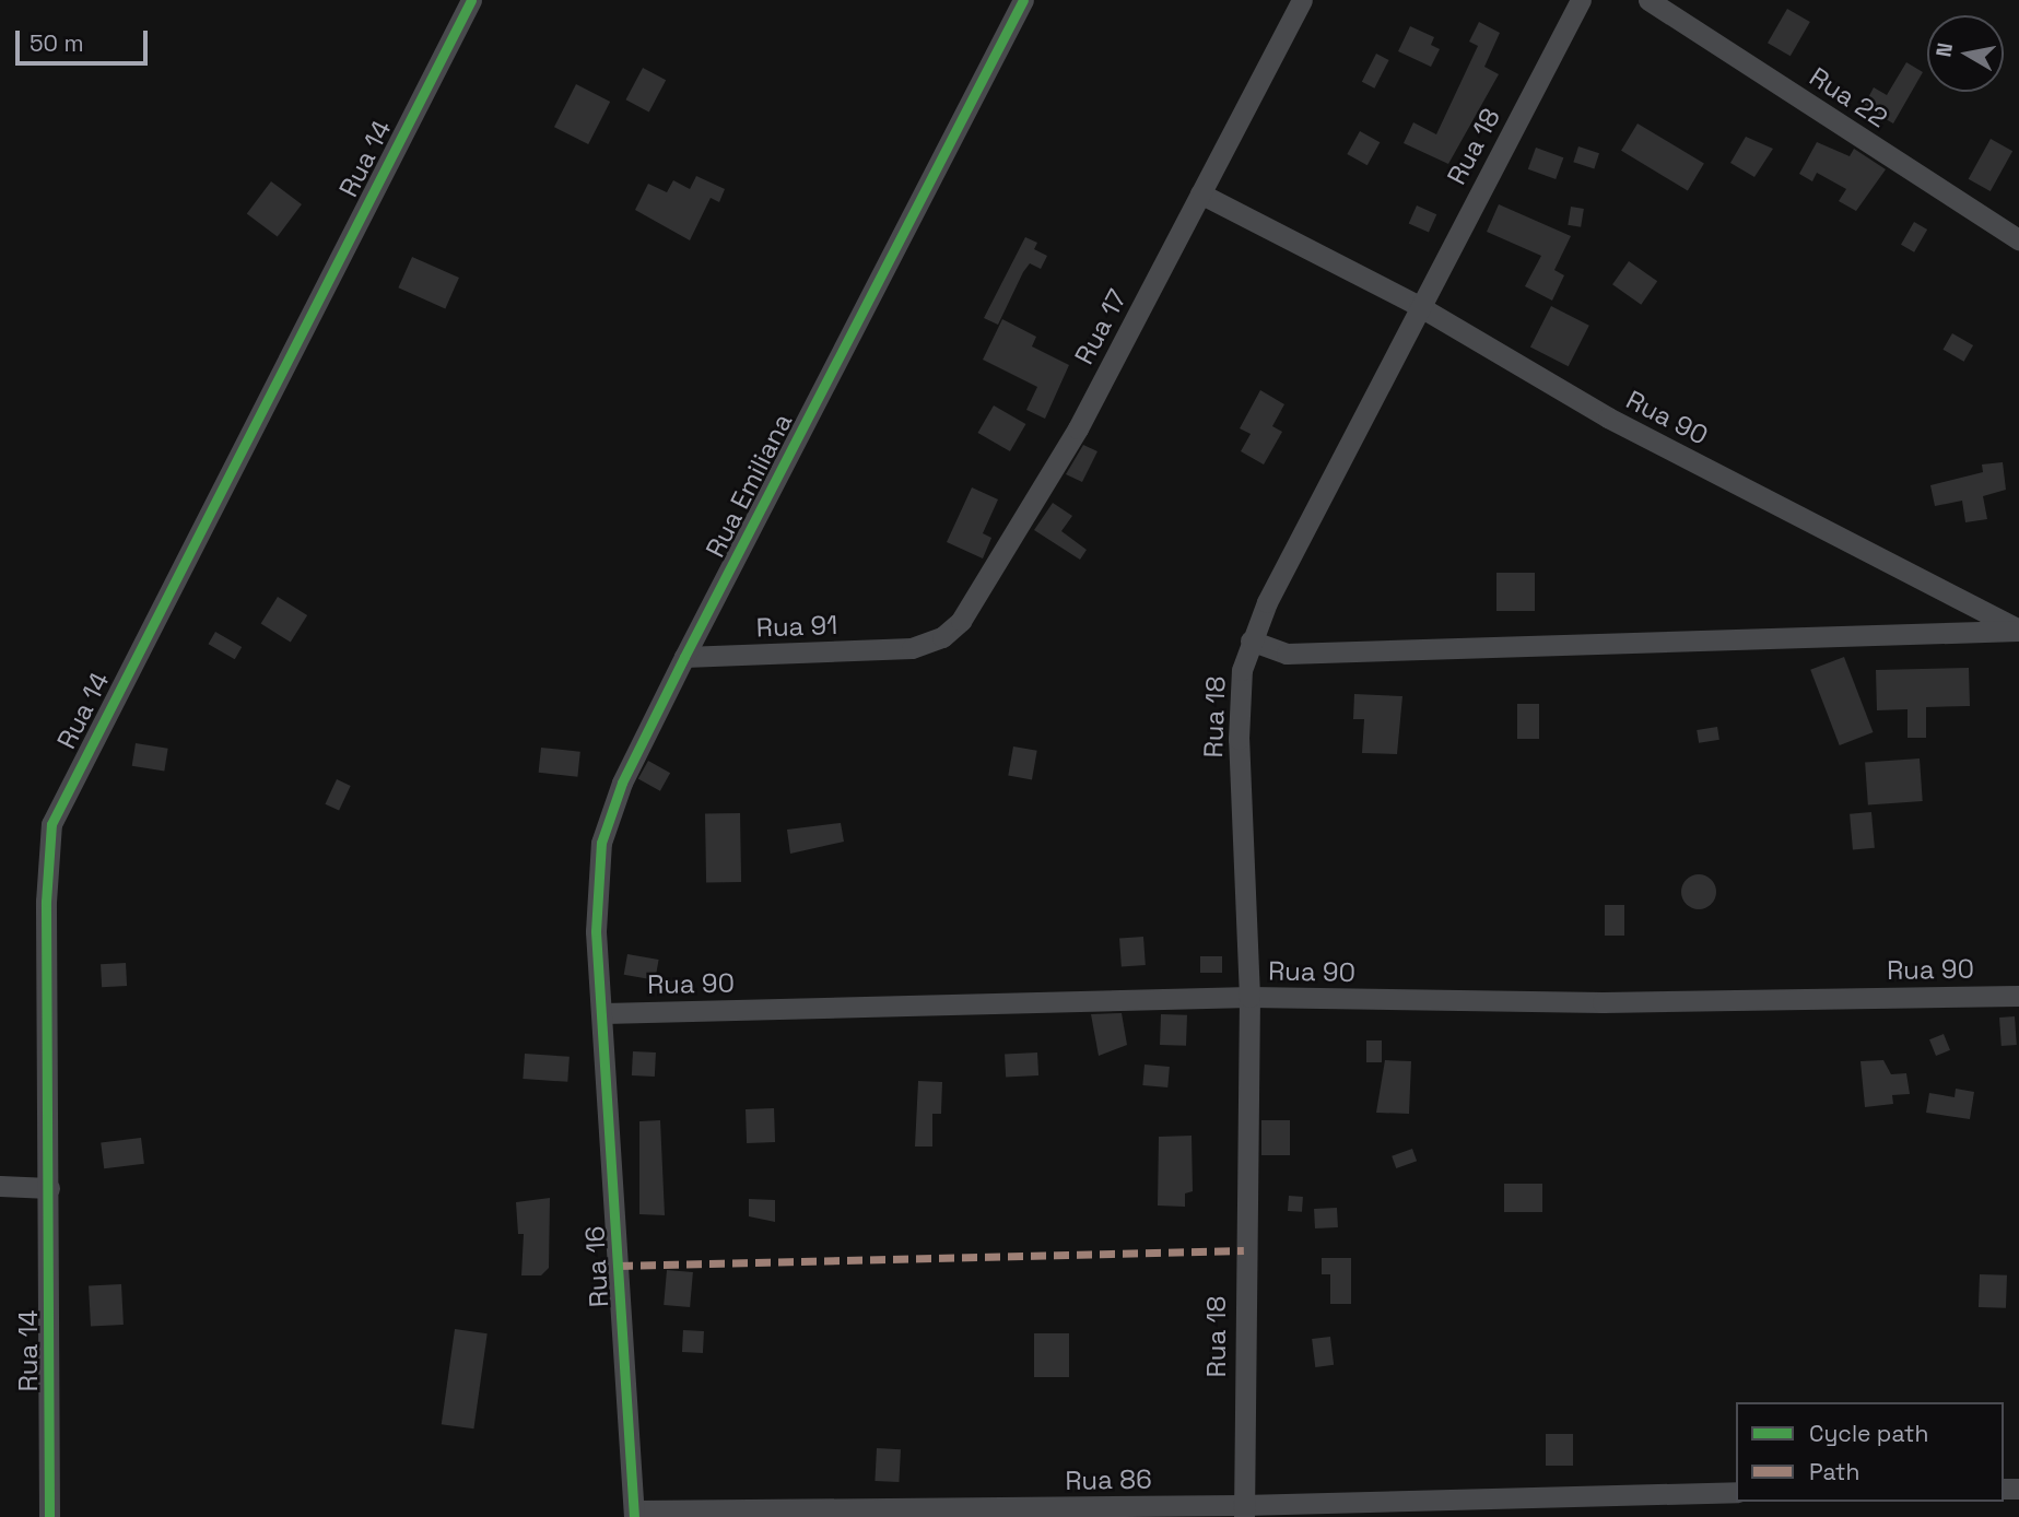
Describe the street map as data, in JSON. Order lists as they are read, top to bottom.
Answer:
{
  "streets": {
    "street": [
      "Rua 22",
      "Rua 18",
      "Rua 14",
      "Rua 17",
      "Rua 90",
      "Rua Emiliana",
      "Rua 91",
      "Rua 16",
      "Rua 86"
    ]
  },
  "crossings": [
    ["Rua 18", "Rua 90"],
    ["Rua 18", "Rua 86"],
    ["Rua 17", "Rua 90"],
    ["Rua 17", "Rua 91"],
    ["Rua 90", "Rua Emiliana"],
    ["Rua 90", "Rua 16"],
    ["Rua Emiliana", "Rua 91"],
    ["Rua Emiliana", "Rua 16"],
    ["Rua 16", "Rua 86"]
  ],
  "legend": ["Cycle path", "Path"],
  "scale_bar": "50 m",
  "north": "left"
}
